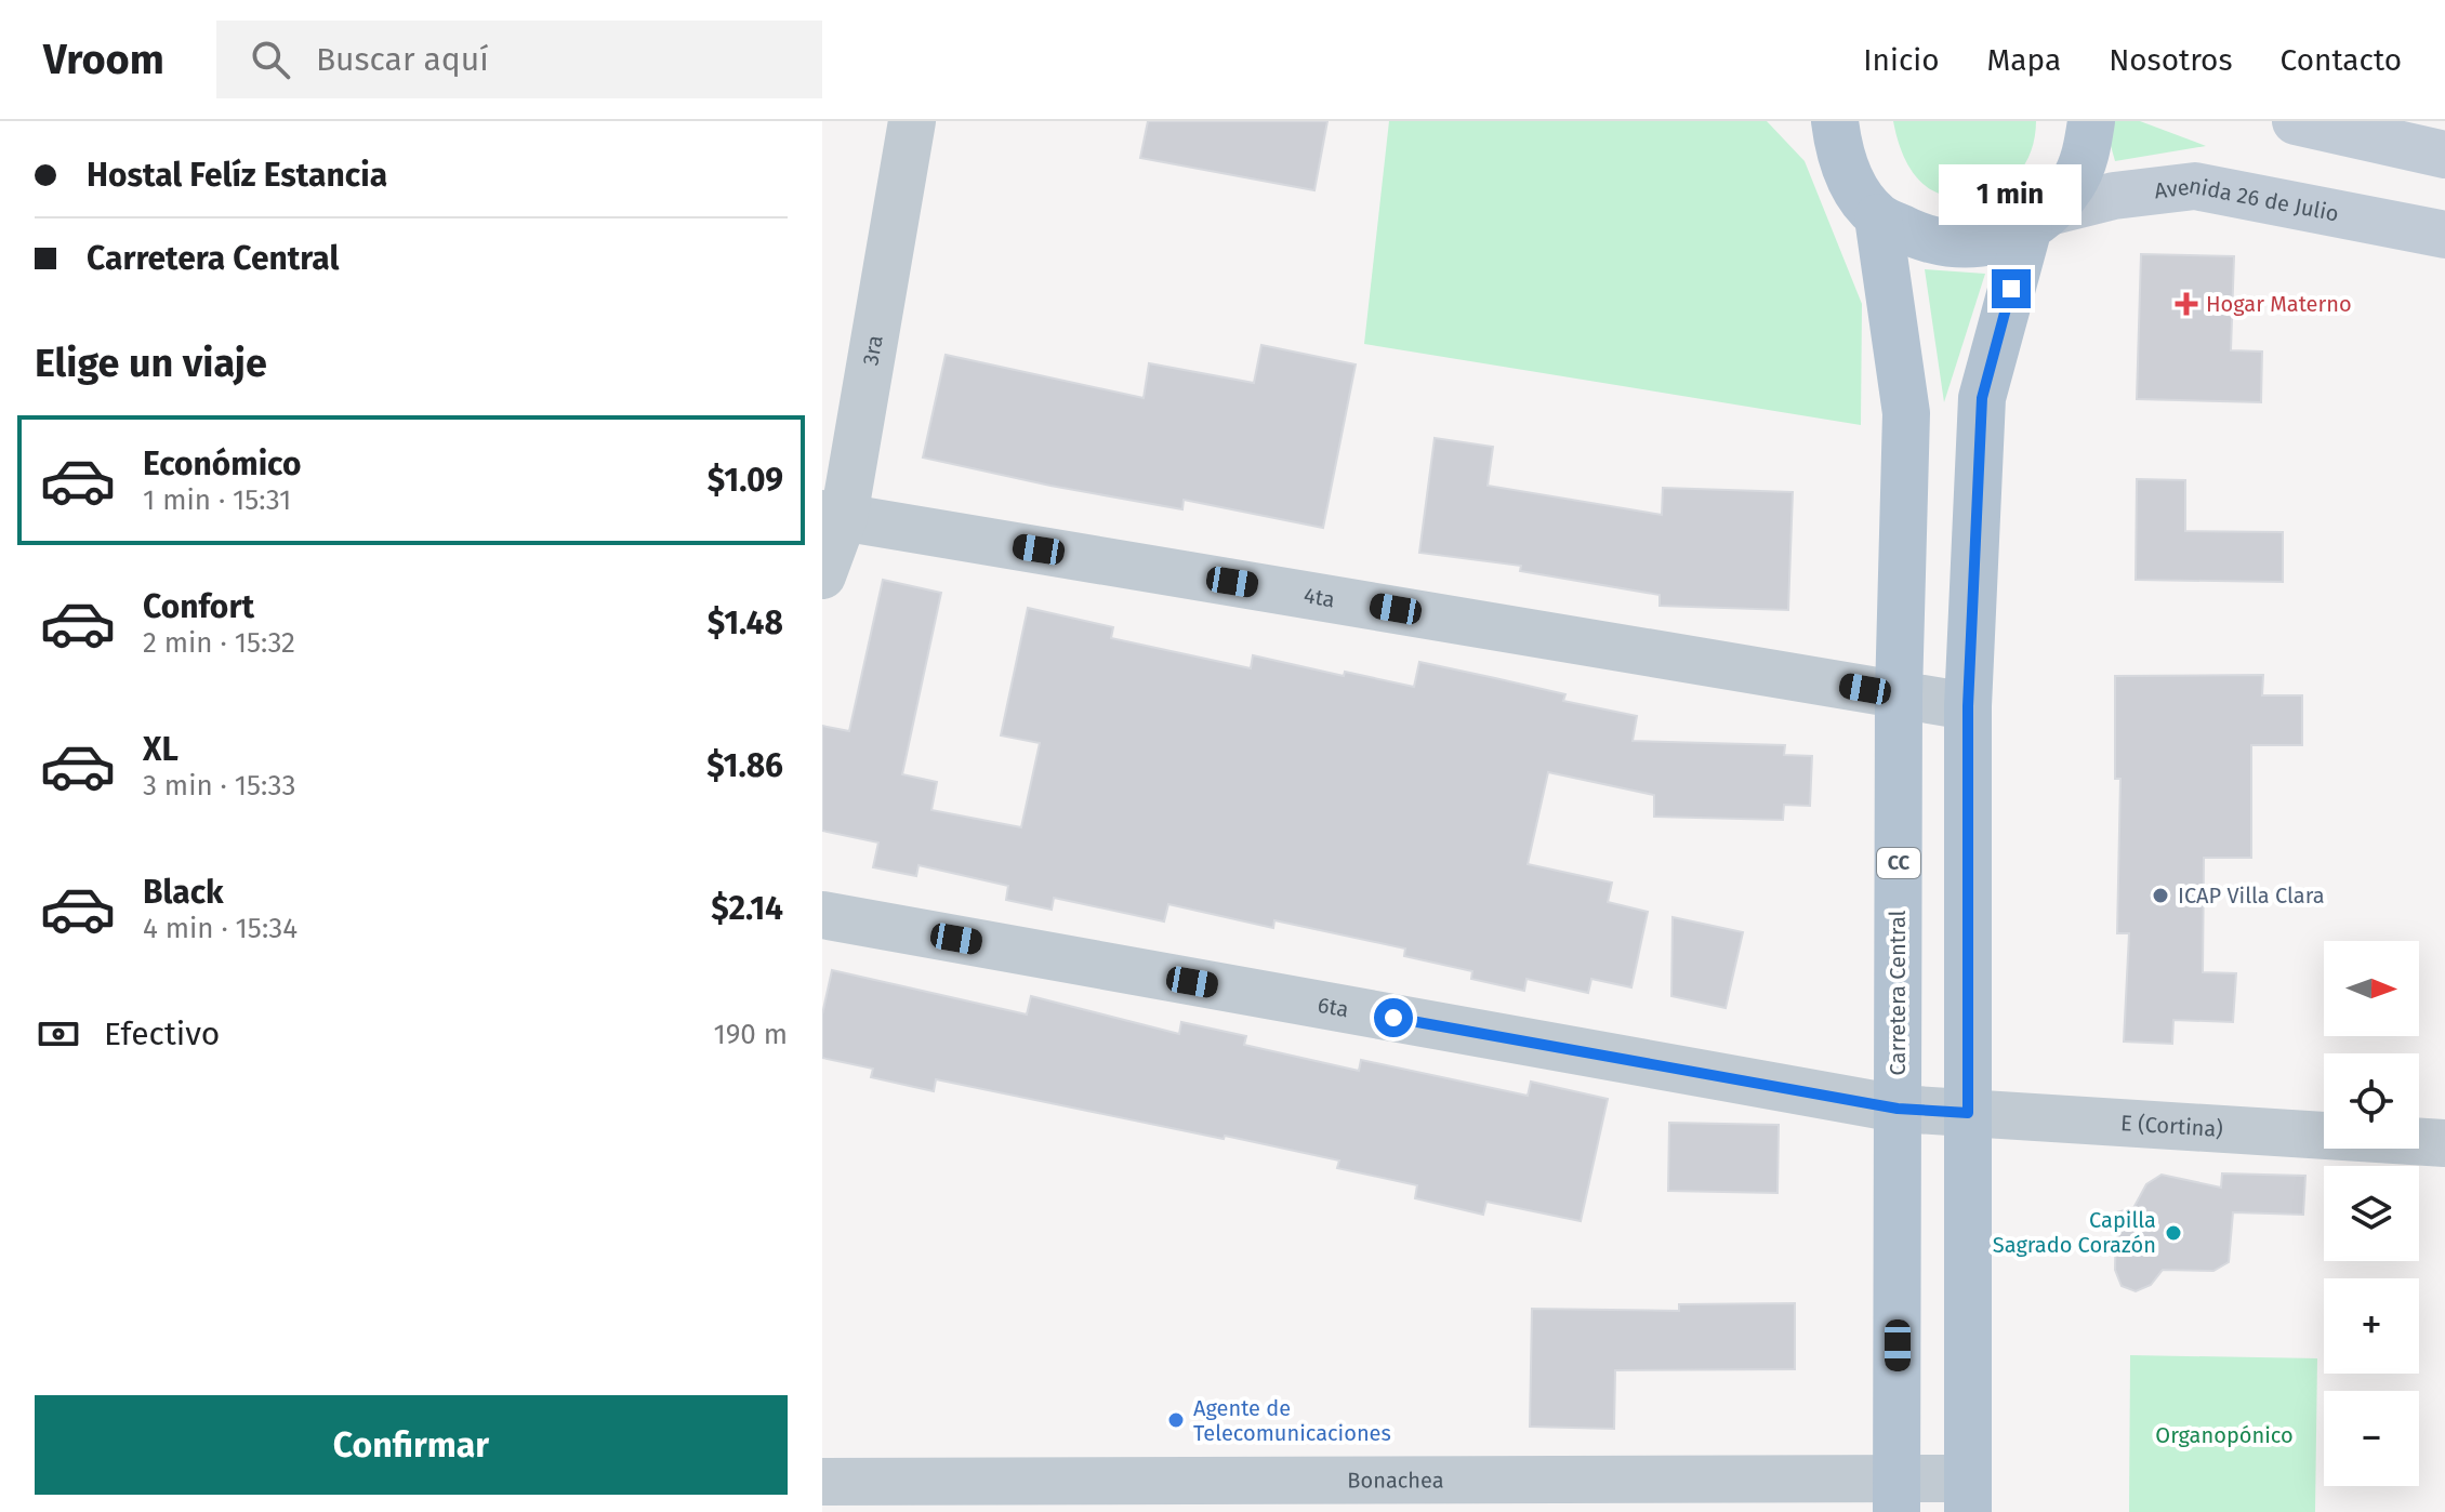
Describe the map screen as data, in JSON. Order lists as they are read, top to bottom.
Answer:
{
  "streets": {
    "main road": ["Avenida 26 de Julio", "CC", "Carretera Central"],
    "street": [
      "3ra",
      "4ta",
      "6ta",
      "E (Cortina)",
      "Bonachea"
    ]
  },
  "crossings": [
    ["Avenida 26 de Julio", "CC"],
    ["3ra", "4ta"],
    ["4ta", "Carretera Central"],
    ["CC", "Carretera Central"],
    ["Carretera Central", "6ta"],
    ["Carretera Central", "E (Cortina)"],
    ["Carretera Central", "Bonachea"],
    ["6ta", "E (Cortina)"]
  ],
  "parks": ["Organopónico"],
  "places": {
    "health": ["Hogar Materno"],
    "other": ["ICAP Villa Clara", "Capilla Sagrado Corazón", "Agente de Telecomunicaciones"]
  },
  "north": "right",
  "page": {
    "header": "Vroom",
    "search": "Buscar aquí",
    "nav": [
      "Inicio",
      "Mapa",
      "Nosotros",
      "Contacto"
    ],
    "banner": ["Hostal Felíz Estancia", "Carretera Central"],
    "bubble": "1 min",
    "heading": "Elige un viaje",
    "list": [
      {
        "name": "Económico",
        "note": "1 min · 15:31",
        "value": "$1.09"
      },
      {
        "name": "Confort",
        "note": "2 min · 15:32",
        "value": "$1.48"
      },
      {
        "name": "XL",
        "note": "3 min · 15:33",
        "value": "$1.86"
      },
      {
        "name": "Black",
        "note": "4 min · 15:34",
        "value": "$2.14"
      }
    ],
    "map_buttons": ["+", "−"],
    "pay": ["Efectivo", "190 m"],
    "buttons": "Confirmar"
  }
}
